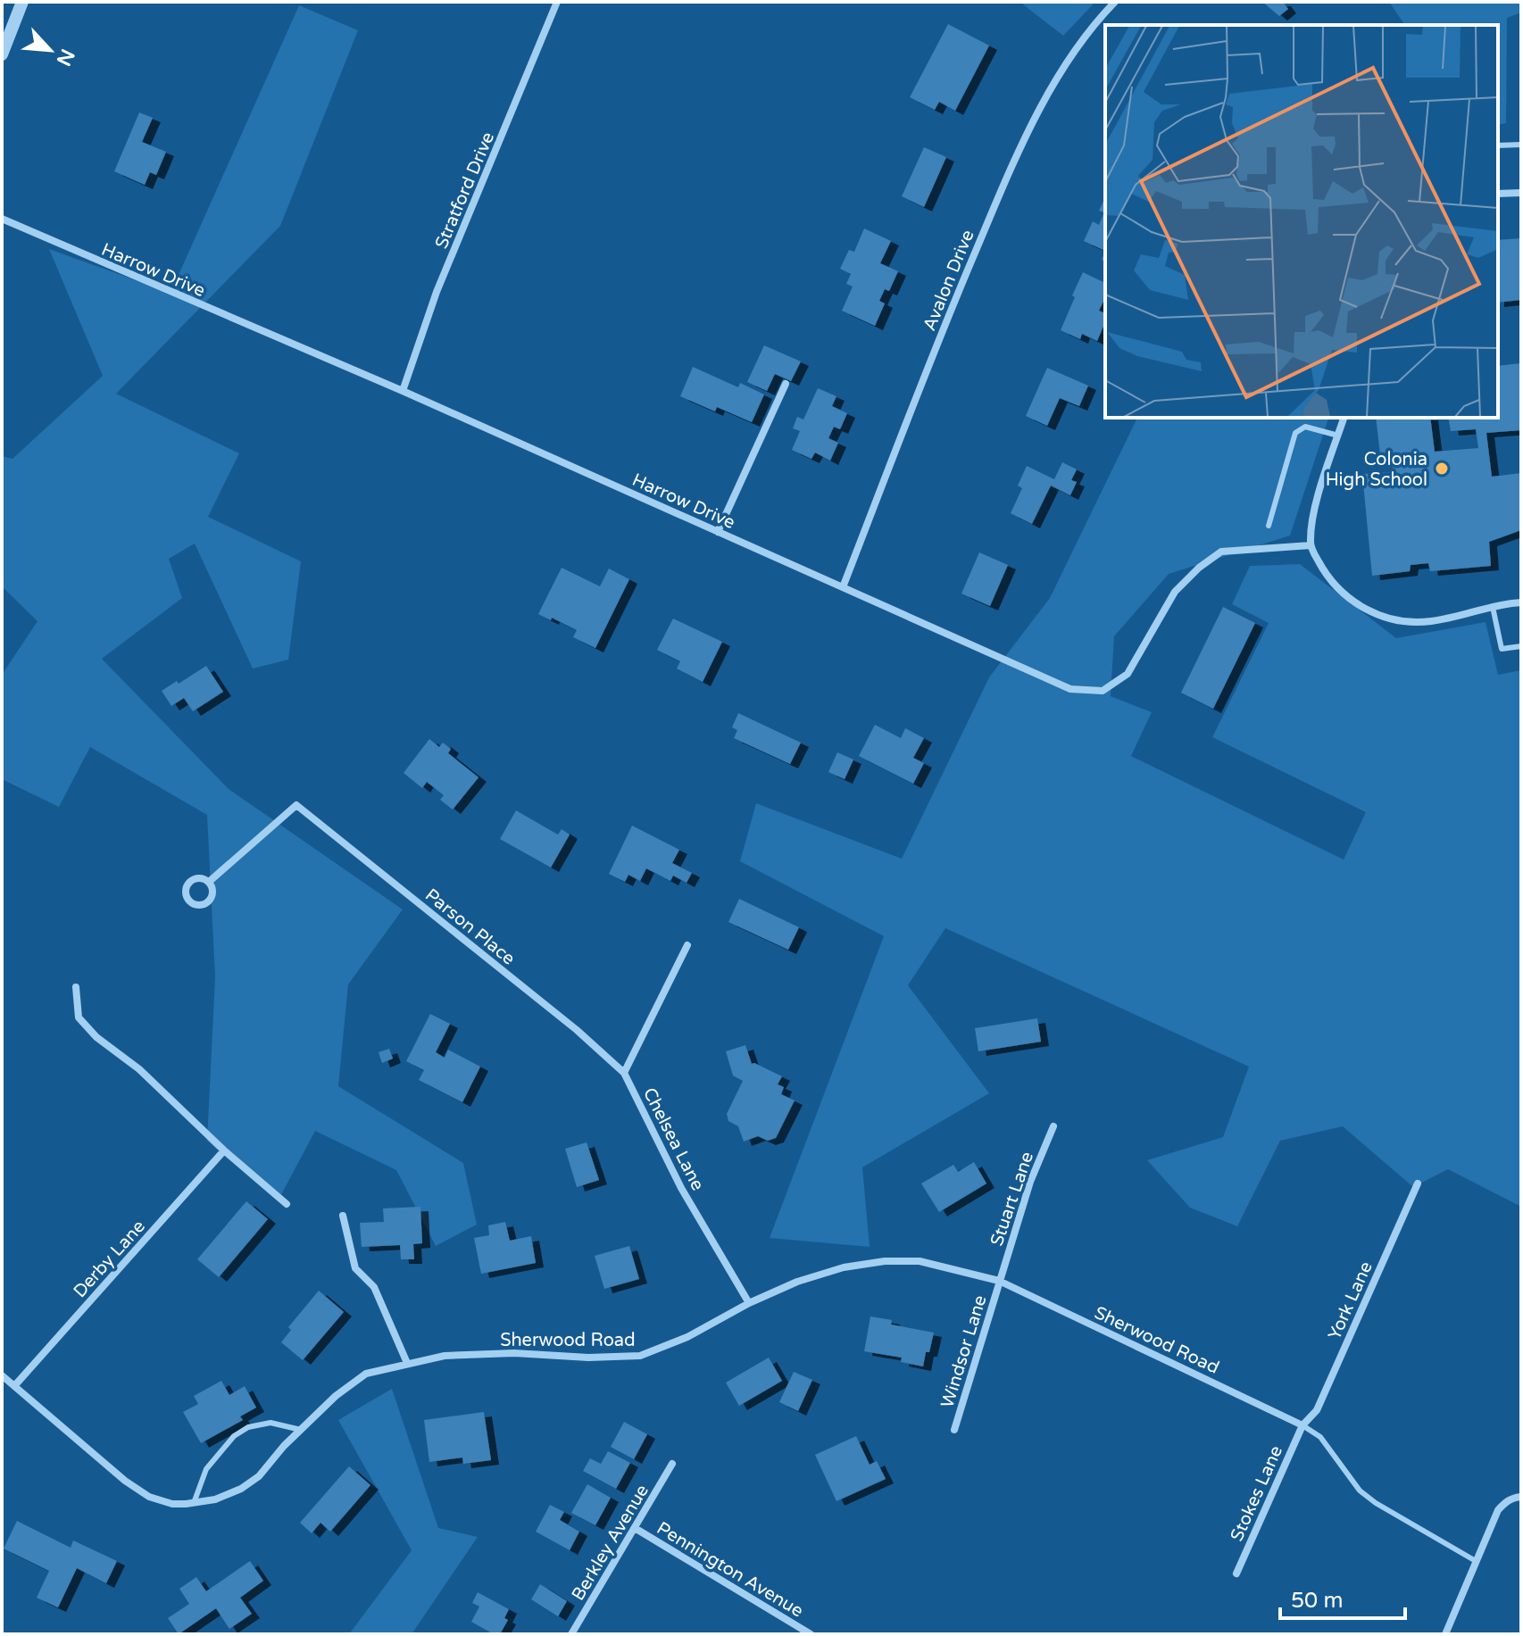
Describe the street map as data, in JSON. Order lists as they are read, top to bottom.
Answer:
{
  "streets": {
    "street": [
      "Stratford Drive",
      "Harrow Drive",
      "Avalon Drive",
      "Parson Place",
      "Chelsea Lane",
      "Stuart Lane",
      "Derby Lane",
      "York Lane",
      "Sherwood Road",
      "Windsor Lane",
      "Stokes Lane",
      "Berkley Avenue",
      "Pennington Avenue"
    ]
  },
  "crossings": [
    ["Stratford Drive", "Harrow Drive"],
    ["Harrow Drive", "Avalon Drive"],
    ["Parson Place", "Chelsea Lane"],
    ["Chelsea Lane", "Sherwood Road"],
    ["Stuart Lane", "Sherwood Road"],
    ["Stuart Lane", "Windsor Lane"],
    ["Derby Lane", "Sherwood Road"],
    ["York Lane", "Sherwood Road"],
    ["York Lane", "Stokes Lane"],
    ["Sherwood Road", "Windsor Lane"],
    ["Sherwood Road", "Stokes Lane"],
    ["Berkley Avenue", "Pennington Avenue"]
  ],
  "places": ["Colonia High School"],
  "scale_bar": "50 m",
  "north": "bottom right"
}
